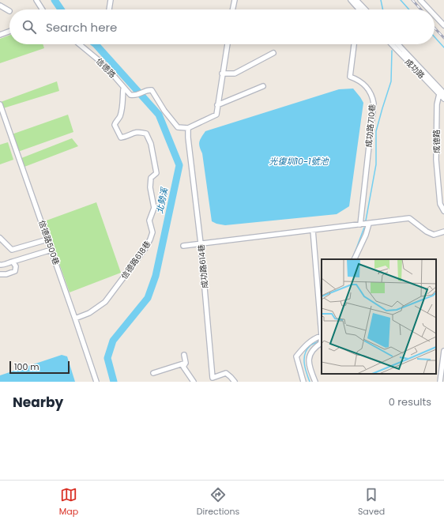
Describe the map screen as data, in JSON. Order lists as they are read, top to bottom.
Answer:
{
  "streets": {
    "street": [
      "信德路",
      "成功路",
      "成功路710巷",
      "成德路",
      "信德路500巷",
      "信德路618巷",
      "成功路614巷"
    ]
  },
  "crossings": [
    ["信德路", "信德路618巷"],
    ["信德路", "成功路614巷"],
    ["成功路", "成德路"],
    ["信德路500巷", "信德路618巷"]
  ],
  "water": ["光復圳10-1號池", "北勢溪"],
  "scale_bar": "100 m",
  "page": {
    "search": "Search here",
    "scale": "100 m",
    "heading": ["Nearby", "0 results"],
    "nav": ["Map", "Directions", "Saved"]
  }
}
